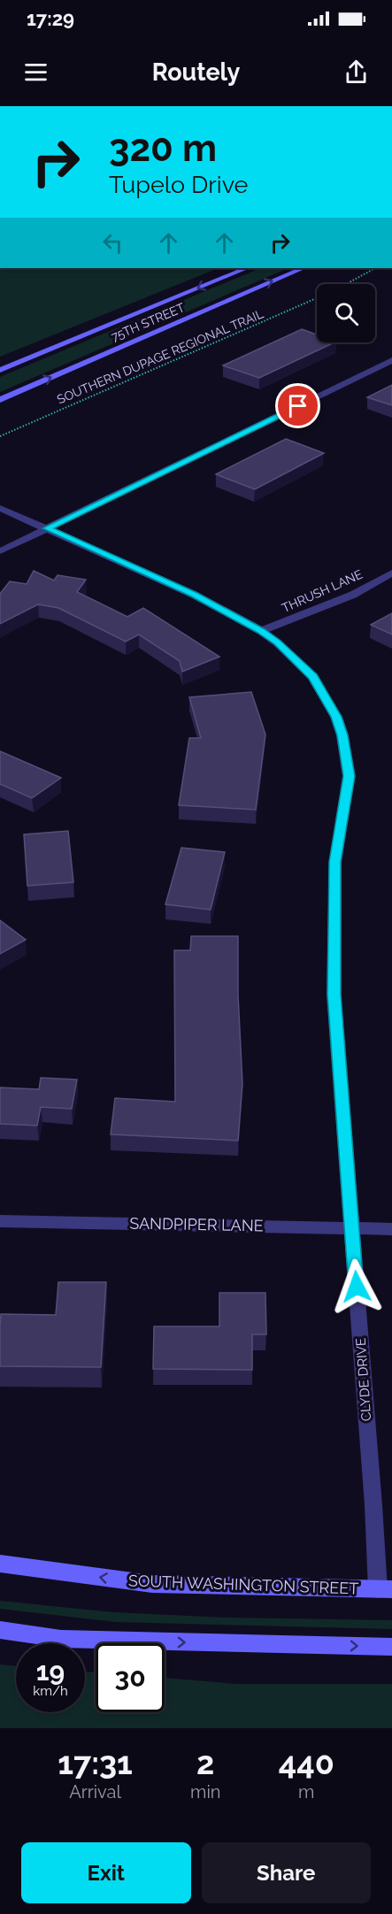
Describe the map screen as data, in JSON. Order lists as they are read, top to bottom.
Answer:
{
  "streets": {
    "main road": ["75TH STREET", "SOUTH WASHINGTON STREET"],
    "street": ["THRUSH LANE", "SANDPIPER LANE", "CLYDE DRIVE"],
    "path": ["SOUTHERN DUPAGE REGIONAL TRAIL"]
  },
  "crossings": [
    ["THRUSH LANE", "CLYDE DRIVE"],
    ["SANDPIPER LANE", "CLYDE DRIVE"],
    ["CLYDE DRIVE", "SOUTH WASHINGTON STREET"]
  ],
  "page": {
    "status": "17:29",
    "header": "Routely",
    "turn": ["320 m", "Tupelo Drive"],
    "speed": "19 km/h",
    "limit": "30",
    "eta": [
      "17:31",
      "Arrival",
      "2",
      "min",
      "440",
      "m"
    ],
    "buttons": ["Exit", "Share"]
  }
}
